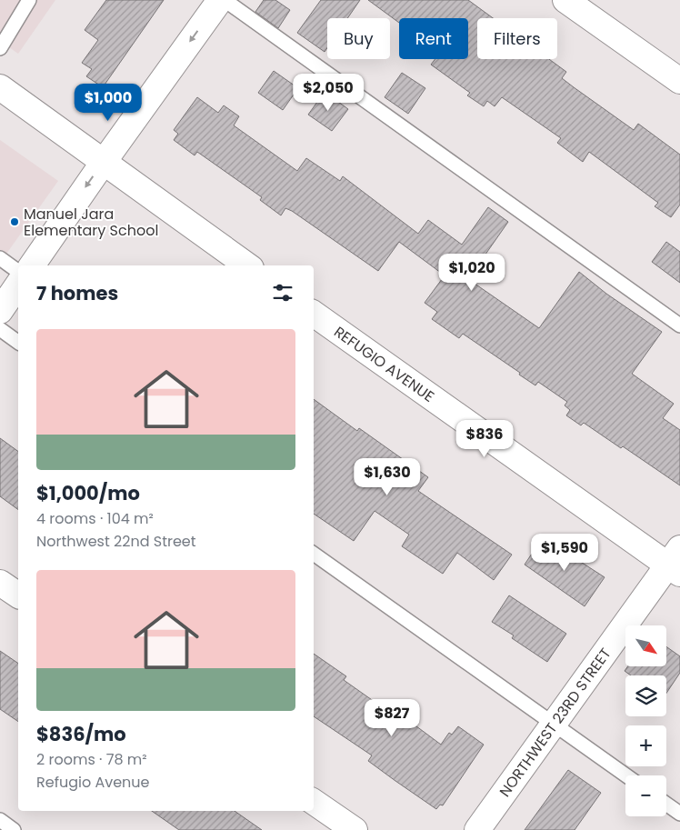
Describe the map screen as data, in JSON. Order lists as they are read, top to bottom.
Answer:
{
  "streets": {
    "street": ["REFUGIO AVENUE", "NORTHWEST 23RD STREET"]
  },
  "crossings": [
    ["REFUGIO AVENUE", "NORTHWEST 23RD STREET"]
  ],
  "places": ["Manuel Jara Elementary School"],
  "north": "bottom right",
  "page": {
    "chip": ["Buy", "Rent", "Filters"],
    "price": [
      "$2,050",
      "$1,000",
      "$1,020",
      "$836",
      "$1,630",
      "$1,590",
      "$827"
    ],
    "heading": "7 homes",
    "list": [
      {
        "name": "$1,000/mo",
        "note": "4 rooms · 104 m² · Northwest 22nd Street"
      },
      {
        "name": "$836/mo",
        "note": "2 rooms · 78 m² · Refugio Avenue"
      }
    ],
    "map_buttons": ["+", "−"]
  }
}
